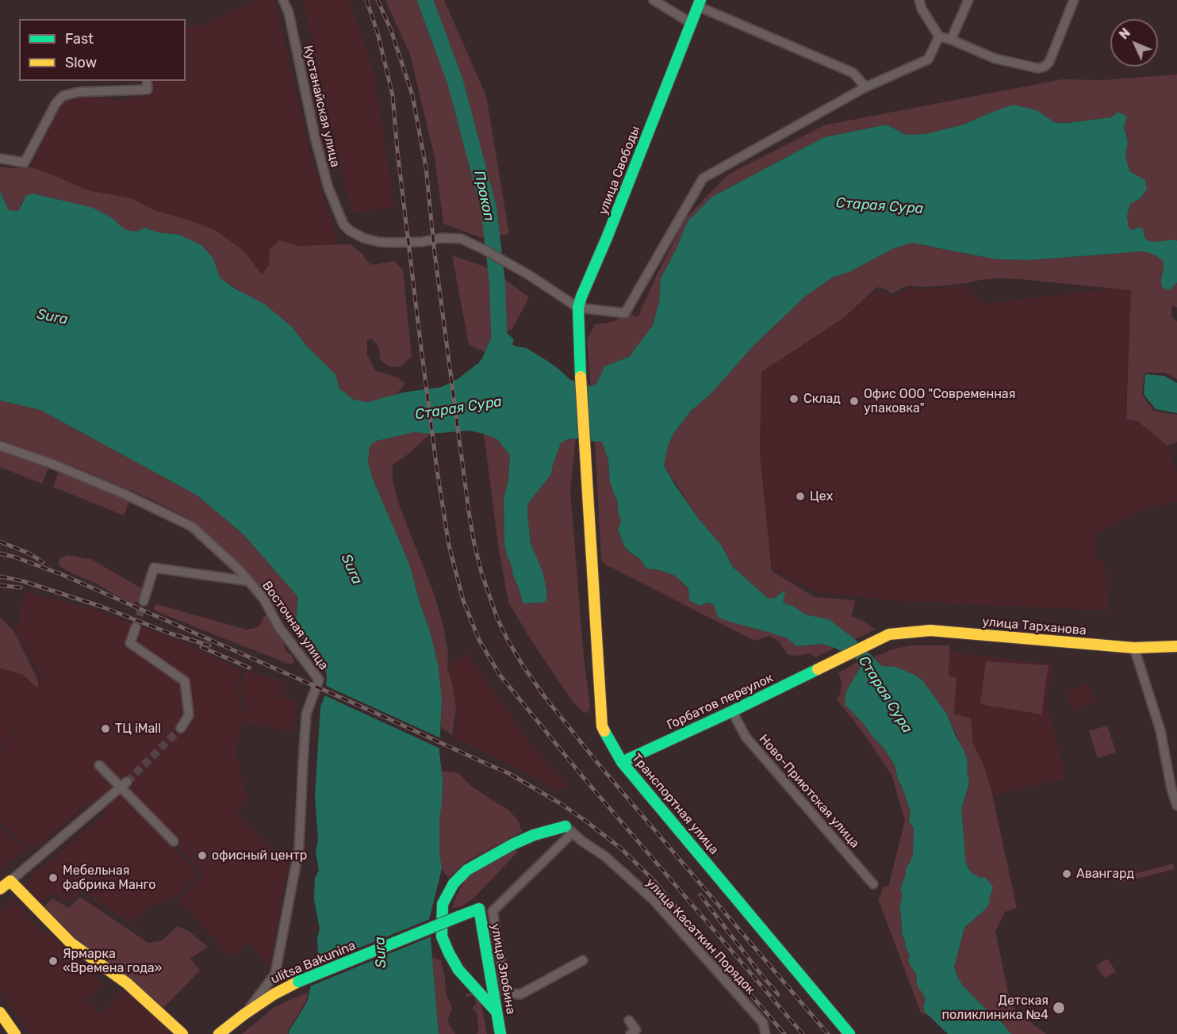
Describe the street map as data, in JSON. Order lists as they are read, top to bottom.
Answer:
{
  "streets": {
    "main road": [
      "улица Свободы",
      "улица Тарханова",
      "Горбатов переулок",
      "Транспортная улица",
      "ulitsa Bakunina",
      "улица Злобина"
    ],
    "street": [
      "Кустанайская улица",
      "Восточная улица",
      "Ново-Приютская улица",
      "улица Касаткин Порядок"
    ]
  },
  "crossings": [
    ["Кустанайская улица", "улица Свободы"],
    ["улица Свободы", "Транспортная улица"],
    ["Восточная улица", "ulitsa Bakunina"],
    ["улица Тарханова", "Горбатов переулок"],
    ["Горбатов переулок", "Ново-Приютская улица"],
    ["Горбатов переулок", "Транспортная улица"],
    ["ulitsa Bakunina", "улица Злобина"]
  ],
  "water": ["Прокоп", "Старая Сура", "Sura"],
  "places": [
    "Склад",
    "Офис ООО \"Современная упаковка\"",
    "Цех",
    "ТЦ iMall",
    "офисный центр",
    "Авангард",
    "Мебельная фабрика Манго",
    "Ярмарка «Времена года»",
    "Детская поликлиника №4"
  ],
  "legend": ["Fast", "Slow"],
  "north": "top left"
}
